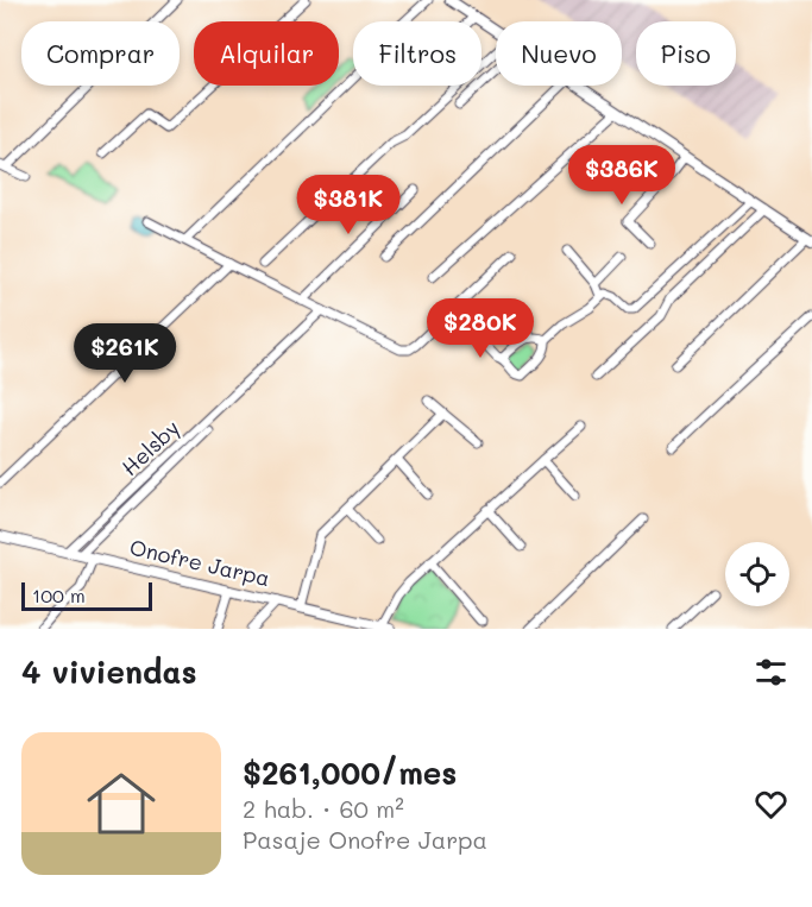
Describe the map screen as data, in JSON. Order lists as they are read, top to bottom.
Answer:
{
  "streets": {
    "street": ["Helsby", "Onofre Jarpa"]
  },
  "crossings": [
    ["Helsby", "Onofre Jarpa"]
  ],
  "scale_bar": "100 m",
  "page": {
    "chip": [
      "Comprar",
      "Alquilar",
      "Filtros",
      "Nuevo",
      "Piso"
    ],
    "price": [
      "$386K",
      "$381K",
      "$280K",
      "$261K"
    ],
    "scale": "100 m",
    "heading": "4 viviendas",
    "list": [
      {
        "name": "$261,000/mes",
        "note": "2 hab. · 60 m² · Pasaje Onofre Jarpa"
      }
    ]
  }
}
